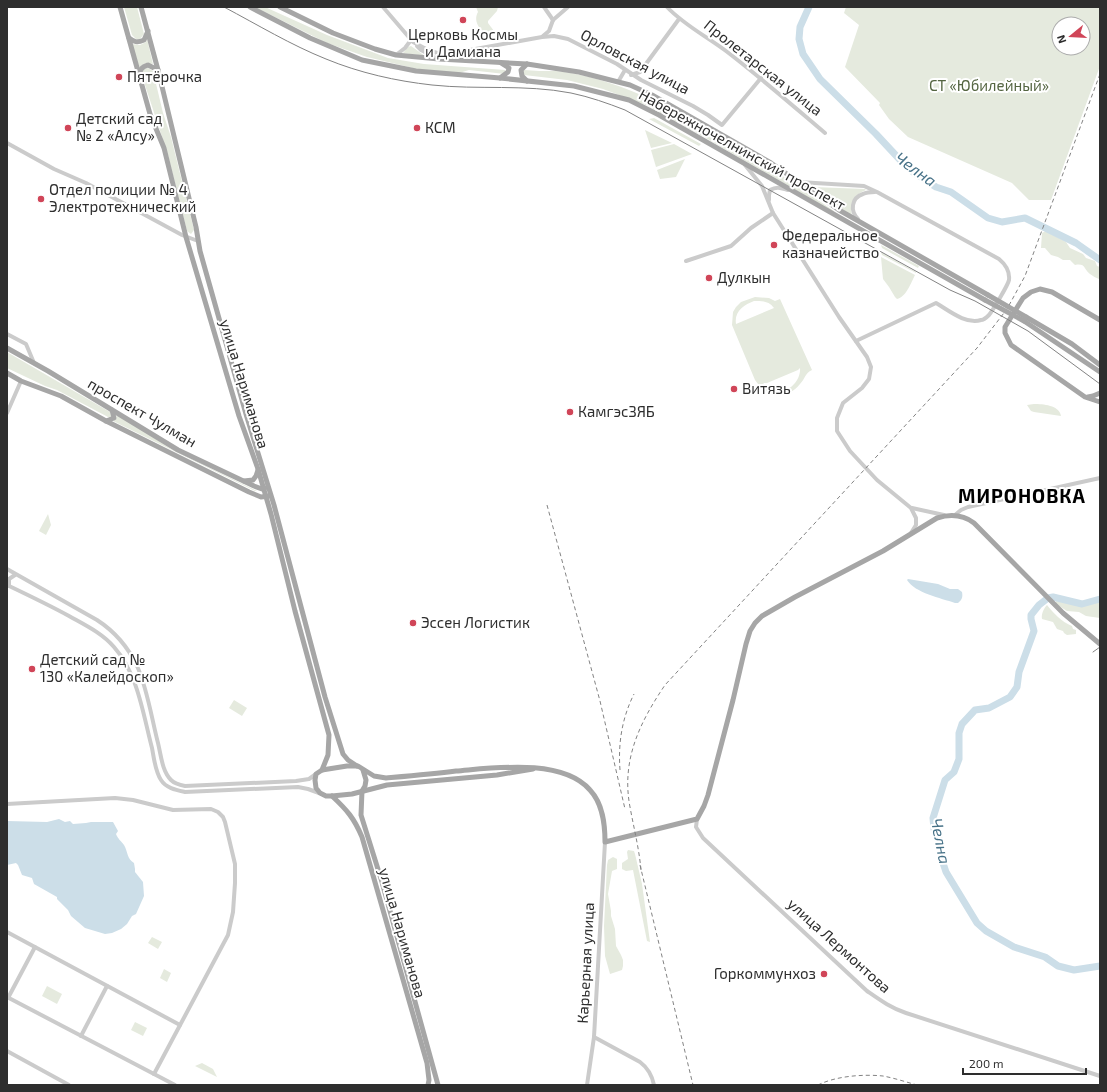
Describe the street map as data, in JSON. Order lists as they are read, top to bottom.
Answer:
{
  "streets": {
    "main road": ["Набережночелнинский проспект", "улица Нариманова", "проспект Чулман"],
    "street": [
      "Орловская улица",
      "Пролетарская улица",
      "улица Лермонтова",
      "Карьерная улица"
    ]
  },
  "crossings": [
    ["Орловская улица", "Пролетарская улица"],
    ["улица Нариманова", "проспект Чулман"]
  ],
  "districts": ["МИРОНОВКА"],
  "water": ["Челна"],
  "parks": ["СТ «Юбилейный»"],
  "places": [
    "Церковь Космы и Дамиана",
    "Пятёрочка",
    "Детский сад № 2 «Алсу»",
    "КСМ",
    "Отдел полиции № 4 Электротехнический",
    "Федеральное казначейство",
    "Дулкын",
    "Витязь",
    "КамгэсЗЯБ",
    "Эссен Логистик",
    "Детский сад № 130 «Калейдоскоп»",
    "Горкоммунхоз"
  ],
  "scale_bar": "200 m",
  "north": "left"
}
